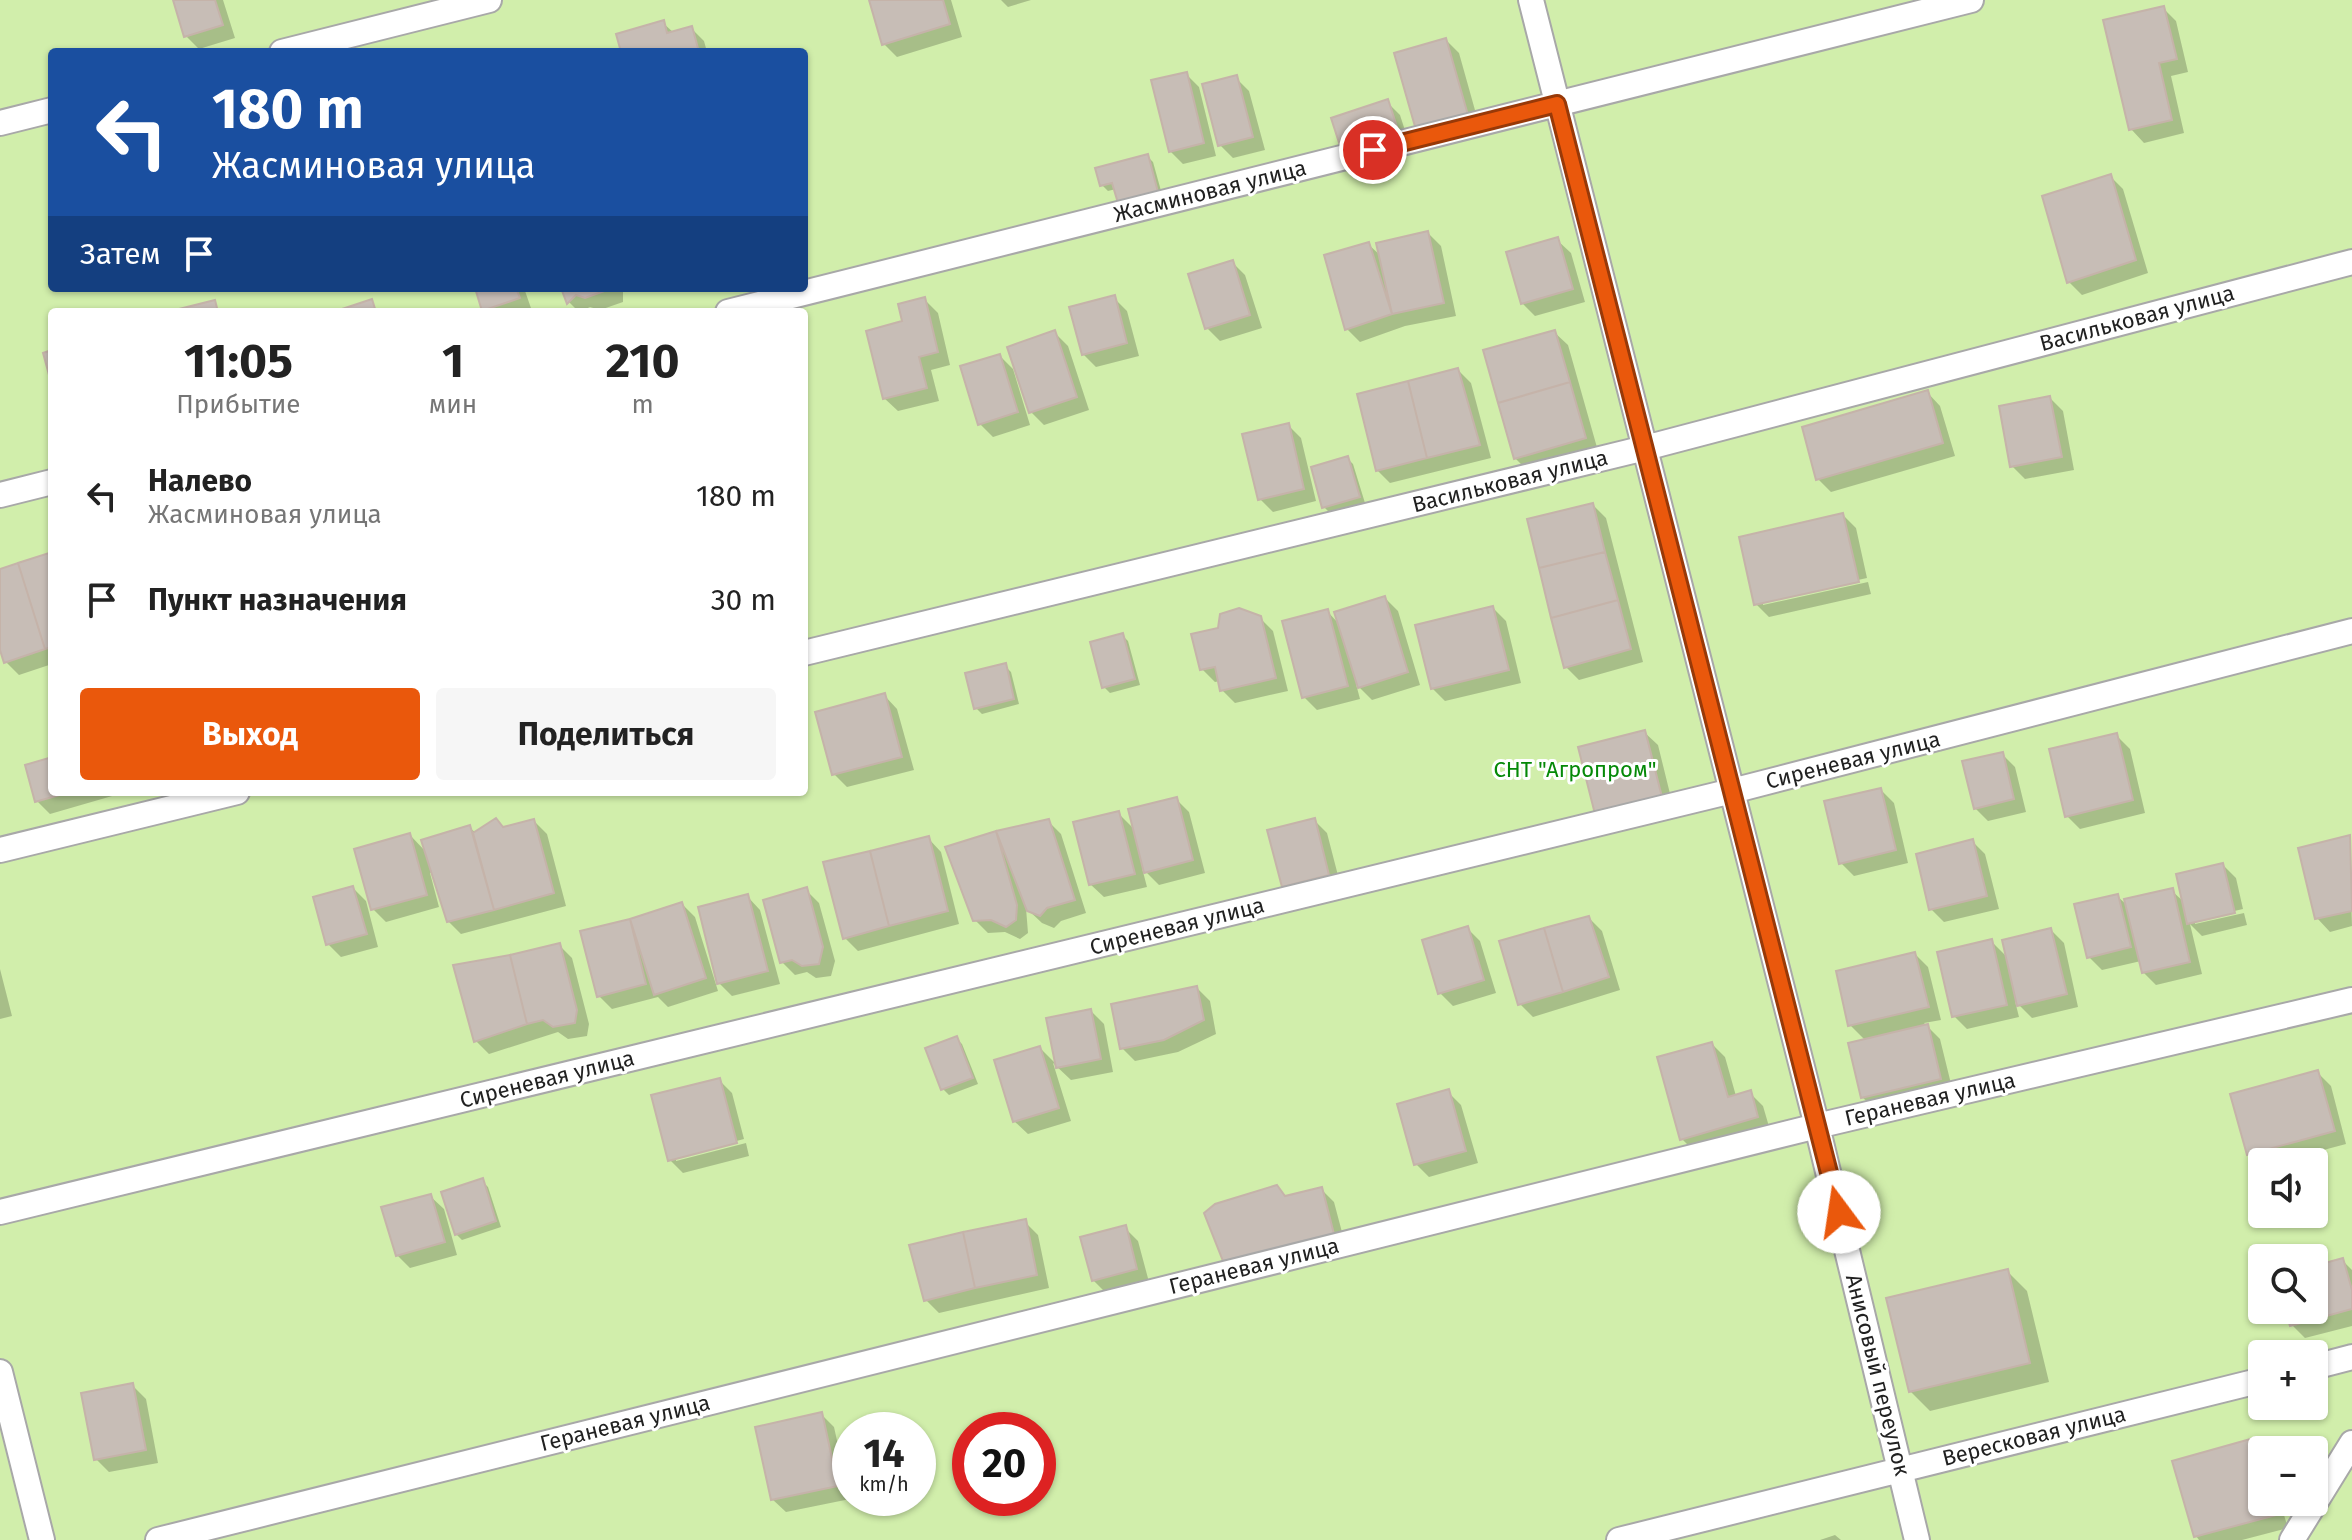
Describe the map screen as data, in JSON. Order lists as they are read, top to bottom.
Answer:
{
  "streets": {
    "lane": [
      "Жасминовая улица",
      "Васильковая улица",
      "Сиреневая улица",
      "Гераневая улица",
      "Анисовый переулок",
      "Вересковая улица"
    ]
  },
  "crossings": [
    ["Жасминовая улица", "Анисовый переулок"],
    ["Васильковая улица", "Анисовый переулок"],
    ["Сиреневая улица", "Анисовый переулок"],
    ["Гераневая улица", "Анисовый переулок"],
    ["Анисовый переулок", "Вересковая улица"]
  ],
  "parks": ["СНТ \"Агропром\""],
  "page": {
    "turn": ["180 m", "Жасминовая улица"],
    "then": "Затем",
    "eta": [
      "11:05",
      "Прибытие",
      "1",
      "мин",
      "210",
      "m"
    ],
    "list": [
      {
        "name": "Налево",
        "note": "Жасминовая улица",
        "value": "180 m"
      },
      {
        "name": "Пункт назначения",
        "value": "30 m"
      }
    ],
    "buttons": ["Выход", "Поделиться"],
    "map_buttons": ["+", "−"],
    "speed": "14 km/h",
    "limit": "20"
  }
}
